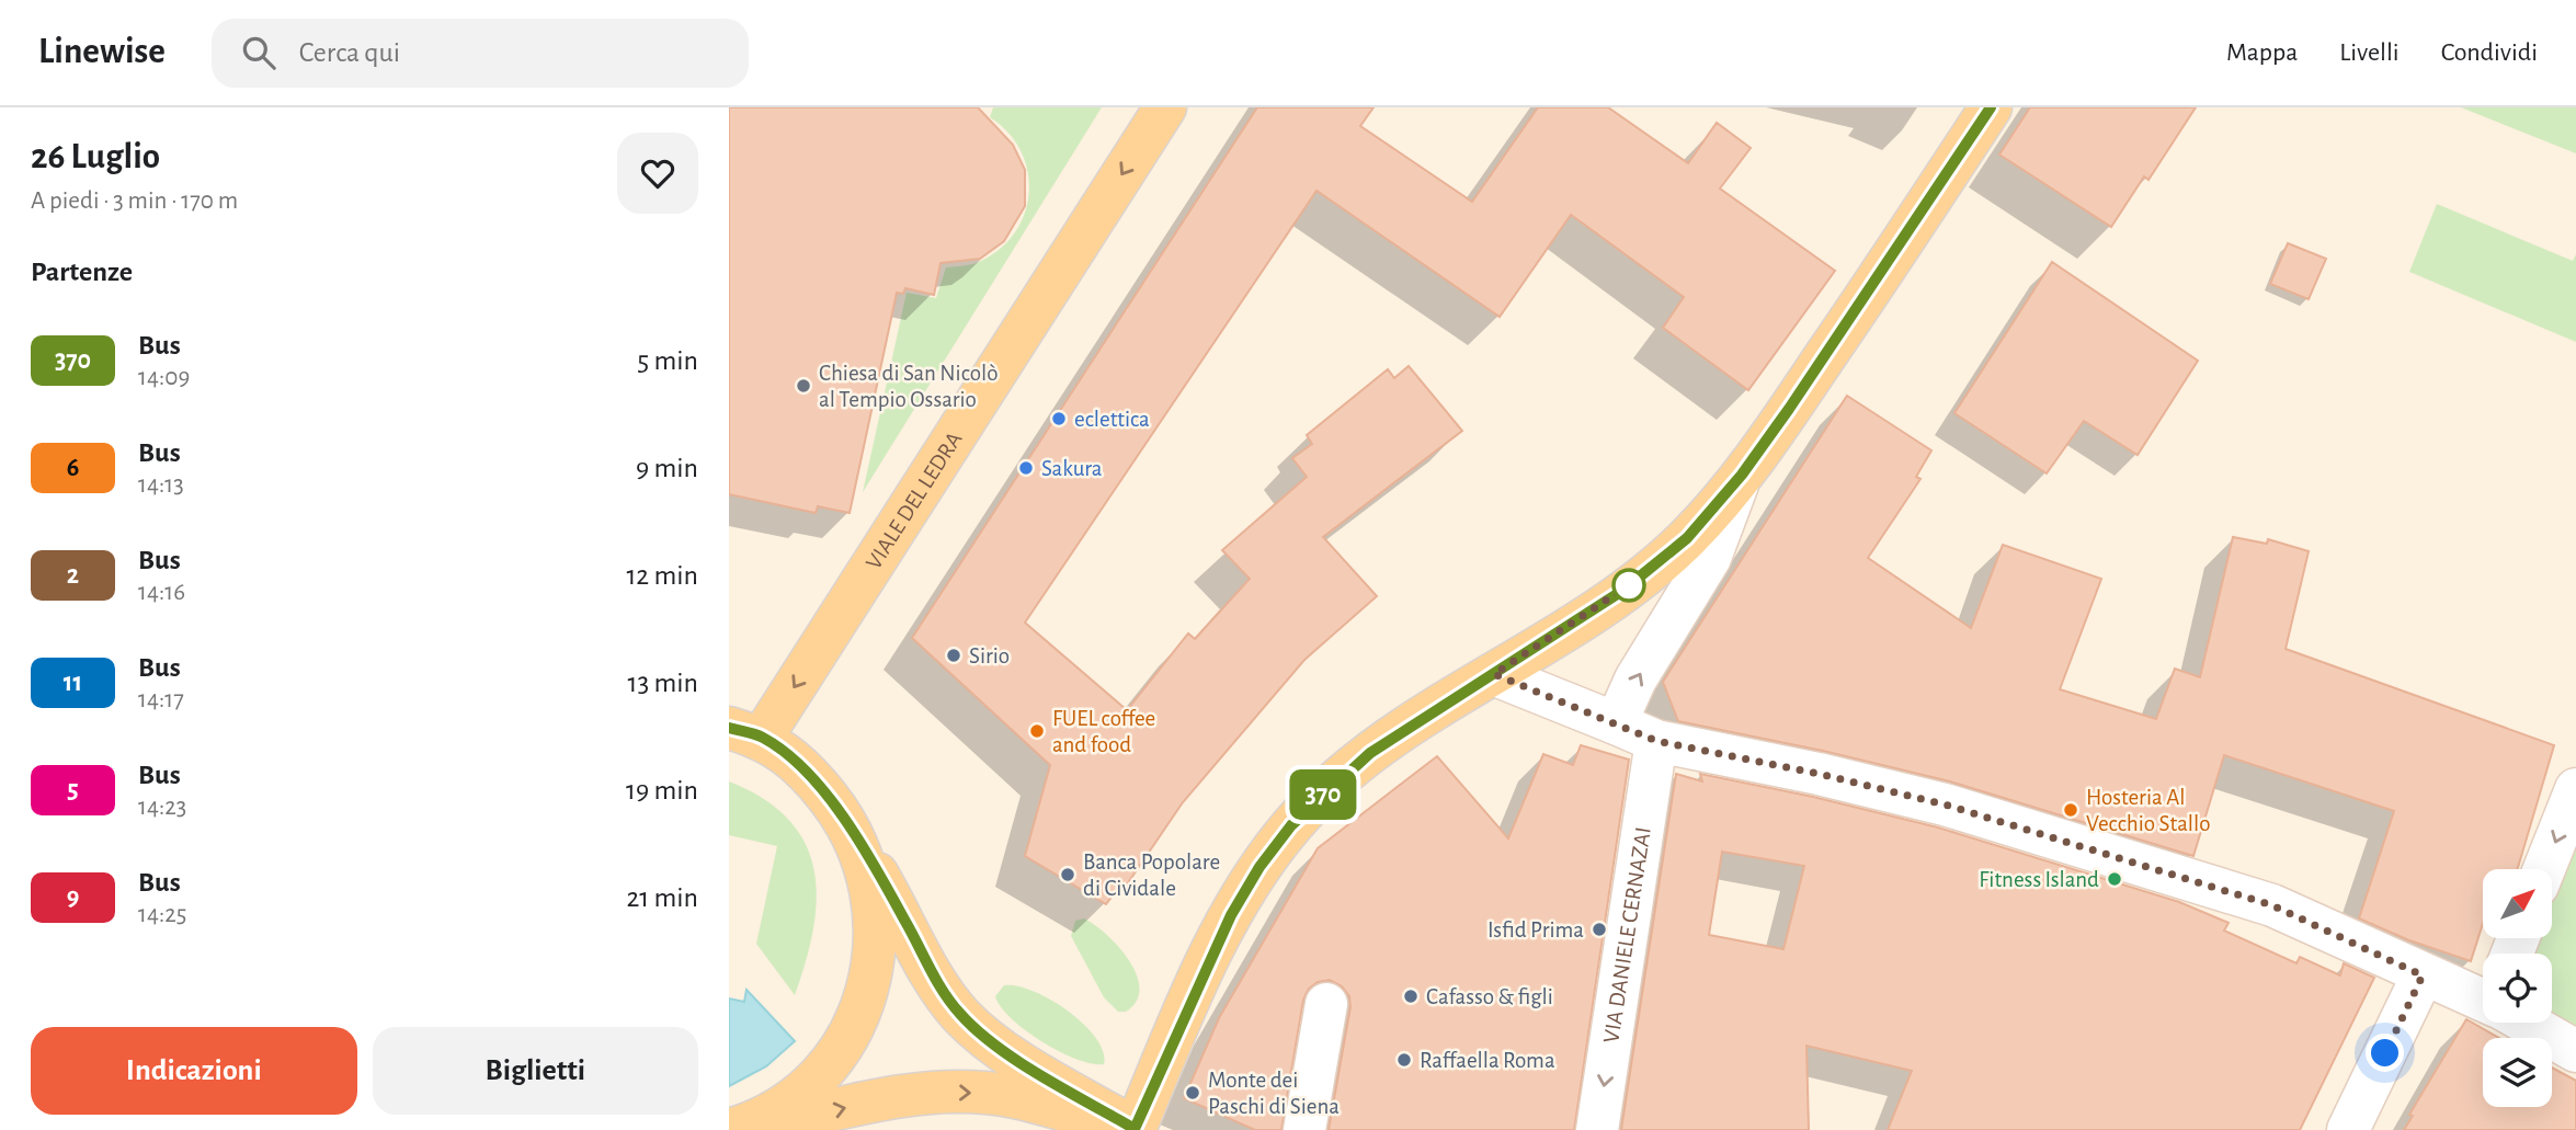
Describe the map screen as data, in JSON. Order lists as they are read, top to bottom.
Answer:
{
  "streets": {
    "main road": ["VIALE DEL LEDRA"],
    "street": ["VIA DANIELE CERNAZAI"]
  },
  "one_way": ["VIALE DEL LEDRA", "VIA DANIELE CERNAZAI"],
  "places": [
    "Chiesa di San Nicolò al Tempio Ossario",
    "eclettica",
    "Sakura",
    "Sirio",
    "FUEL coffee and food",
    "Hosteria Al Vecchio Stallo",
    "Banca Popolare di Cividale",
    "Fitness Island",
    "Isfid Prima",
    "Cafasso & figli",
    "Raffaella Roma",
    "Monte dei Paschi di Siena"
  ],
  "lines": ["bus line 370"],
  "north": "top right",
  "page": {
    "header": "Linewise",
    "search": "Cerca qui",
    "nav": ["Mappa", "Livelli", "Condividi"],
    "heading": [
      ["26 Luglio", "A piedi · 3 min · 170 m"],
      "Partenze"
    ],
    "on_map": "370",
    "list": [
      {
        "mark": "370",
        "name": "Bus",
        "note": "14:09",
        "value": "5 min"
      },
      {
        "mark": "6",
        "name": "Bus",
        "note": "14:13",
        "value": "9 min"
      },
      {
        "mark": "2",
        "name": "Bus",
        "note": "14:16",
        "value": "12 min"
      },
      {
        "mark": "11",
        "name": "Bus",
        "note": "14:17",
        "value": "13 min"
      },
      {
        "mark": "5",
        "name": "Bus",
        "note": "14:23",
        "value": "19 min"
      },
      {
        "mark": "9",
        "name": "Bus",
        "note": "14:25",
        "value": "21 min"
      }
    ],
    "buttons": ["Indicazioni", "Biglietti"]
  }
}
